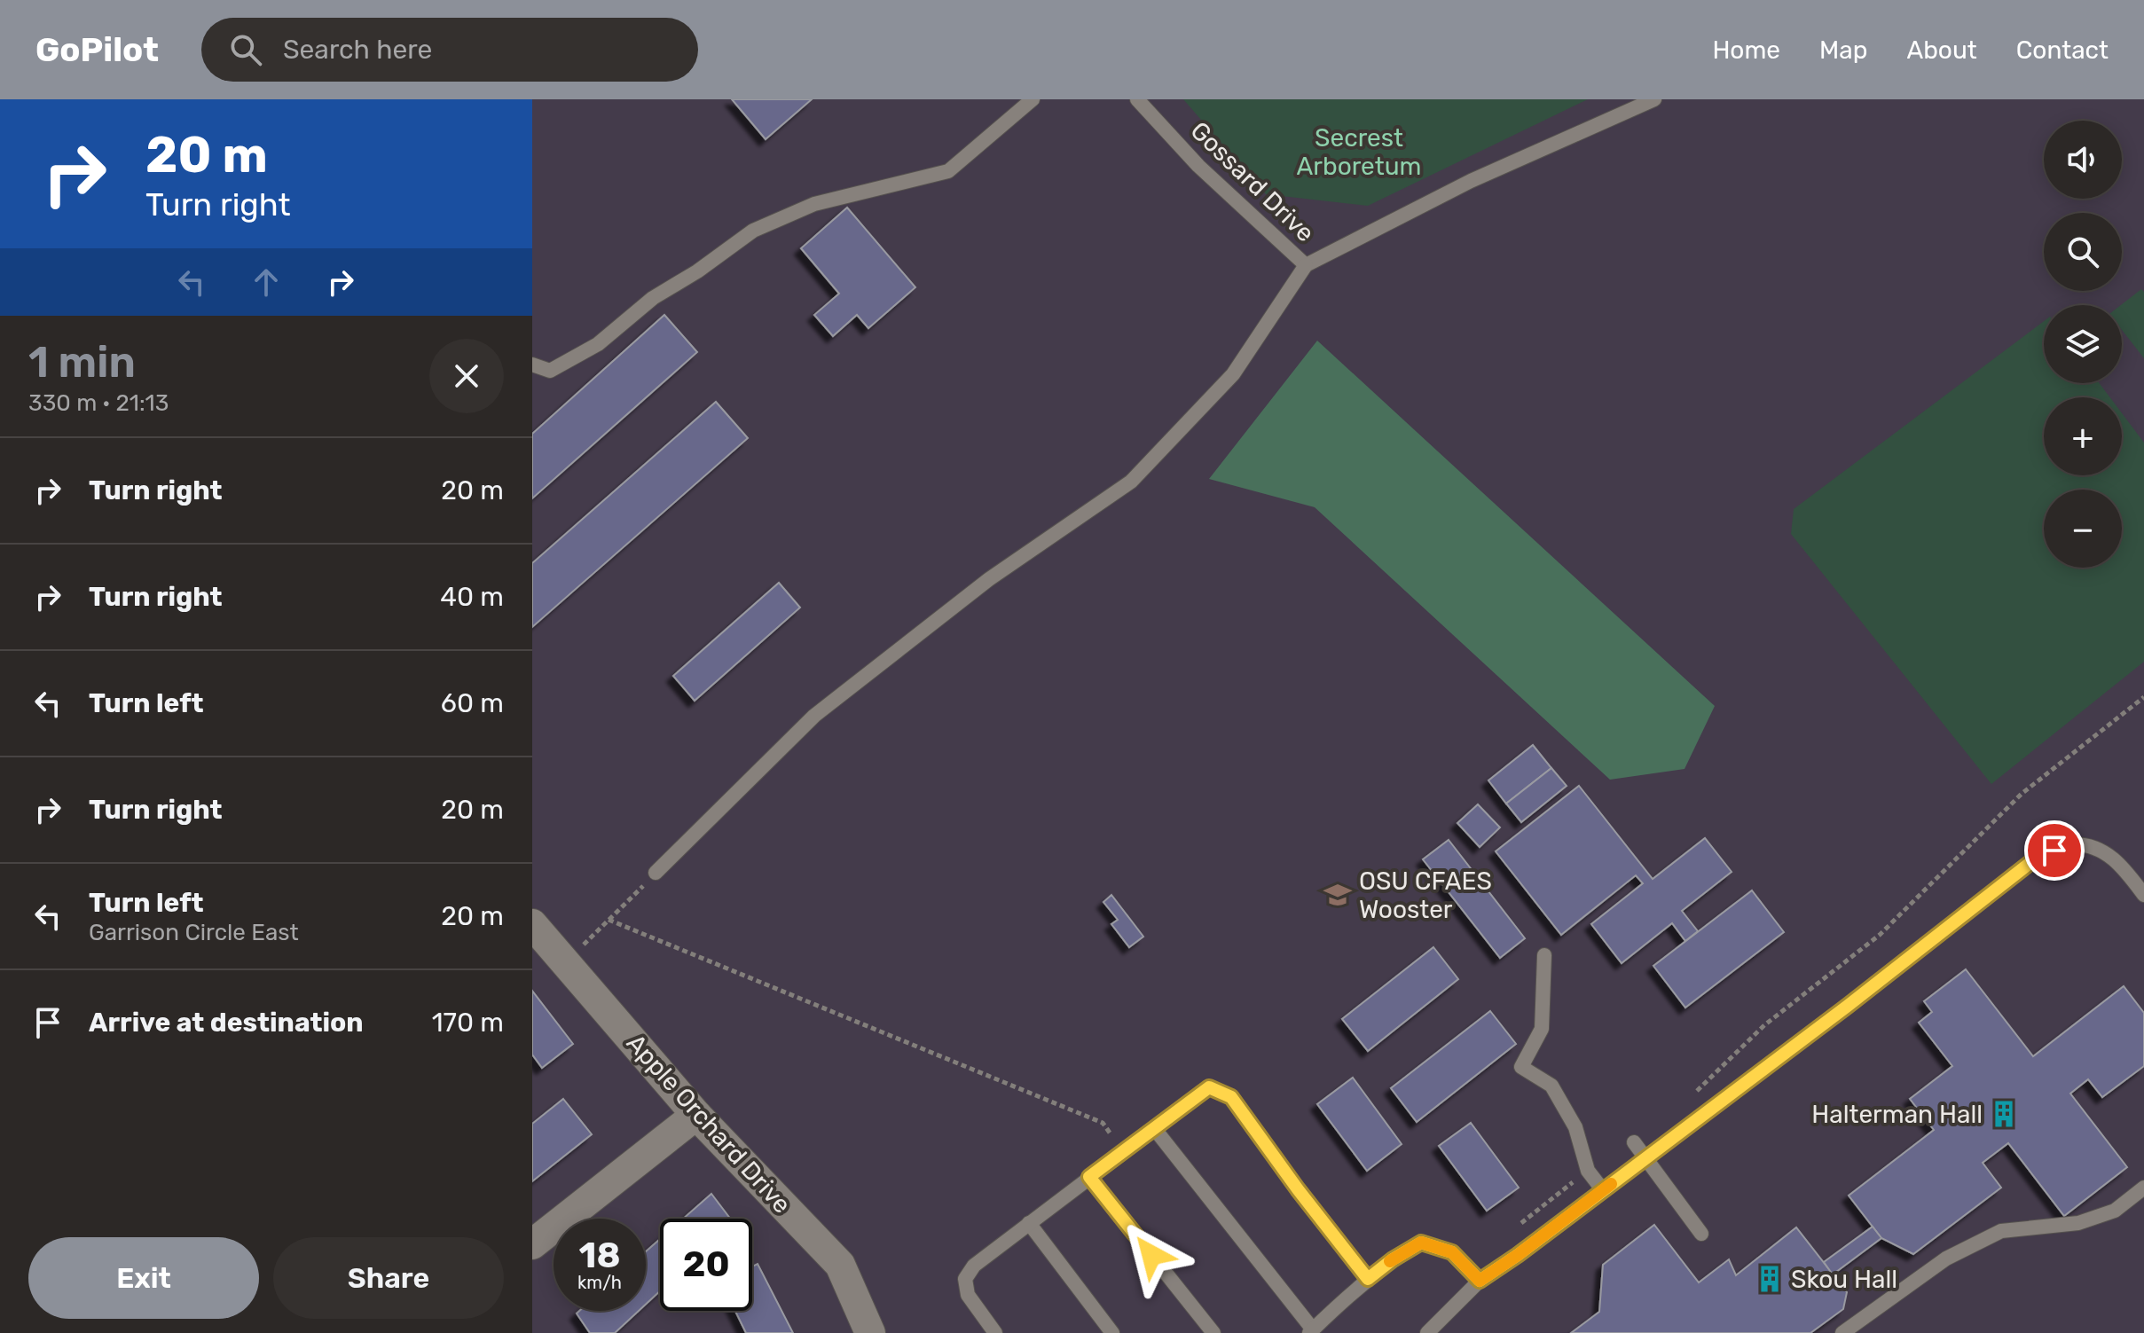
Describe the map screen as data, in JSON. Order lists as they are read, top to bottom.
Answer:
{
  "streets": {
    "street": ["Apple Orchard Drive"],
    "lane": ["Gossard Drive"]
  },
  "parks": ["Secrest Arboretum"],
  "places": {
    "school or university": ["OSU CFAES Wooster"],
    "building": ["Halterman Hall", "Skou Hall"]
  },
  "page": {
    "header": "GoPilot",
    "search": "Search here",
    "nav": [
      "Home",
      "Map",
      "About",
      "Contact"
    ],
    "turn": ["20 m", "Turn right"],
    "map_buttons": ["+", "−"],
    "heading": ["1 min", "330 m · 21:13"],
    "list": [
      {
        "name": "Turn right",
        "value": "20 m"
      },
      {
        "name": "Turn right",
        "value": "40 m"
      },
      {
        "name": "Turn left",
        "value": "60 m"
      },
      {
        "name": "Turn right",
        "value": "20 m"
      },
      {
        "name": "Turn left",
        "note": "Garrison Circle East",
        "value": "20 m"
      },
      {
        "name": "Arrive at destination",
        "value": "170 m"
      }
    ],
    "speed": "18 km/h",
    "limit": "20",
    "buttons": ["Exit", "Share"]
  }
}
